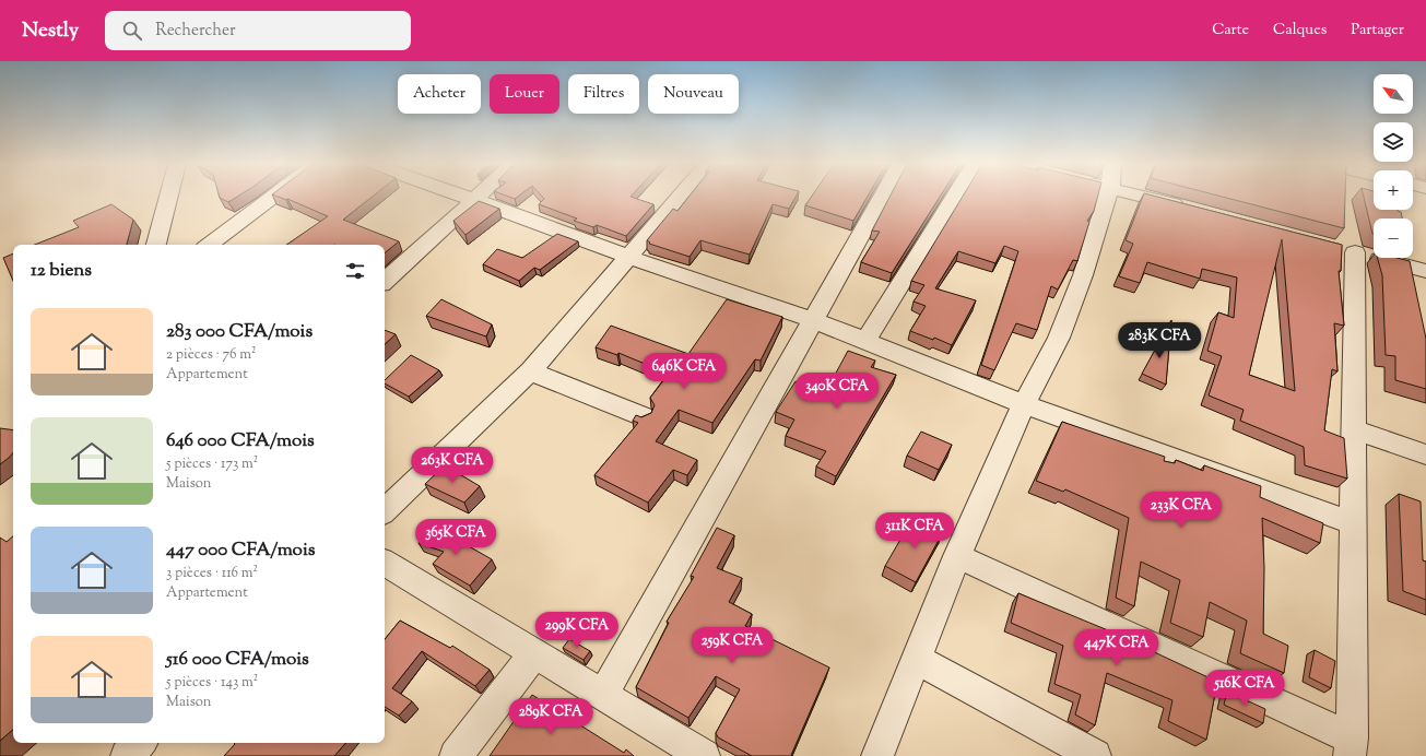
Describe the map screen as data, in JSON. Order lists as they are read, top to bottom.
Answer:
{
  "north": "top left",
  "page": {
    "header": "Nestly",
    "search": "Rechercher",
    "nav": ["Carte", "Calques", "Partager"],
    "map_buttons": ["+", "−"],
    "chip": [
      "Acheter",
      "Louer",
      "Filtres",
      "Nouveau"
    ],
    "heading": "12 biens",
    "list": [
      {
        "name": "283 000 CFA/mois",
        "note": "2 pièces · 76 m² · Appartement"
      },
      {
        "name": "646 000 CFA/mois",
        "note": "5 pièces · 173 m² · Maison"
      },
      {
        "name": "447 000 CFA/mois",
        "note": "3 pièces · 116 m² · Appartement"
      },
      {
        "name": "516 000 CFA/mois",
        "note": "5 pièces · 143 m² · Maison"
      }
    ],
    "price": [
      "283K CFA",
      "646K CFA",
      "340K CFA",
      "263K CFA",
      "233K CFA",
      "311K CFA",
      "365K CFA",
      "299K CFA",
      "259K CFA",
      "447K CFA",
      "516K CFA",
      "289K CFA"
    ]
  }
}
